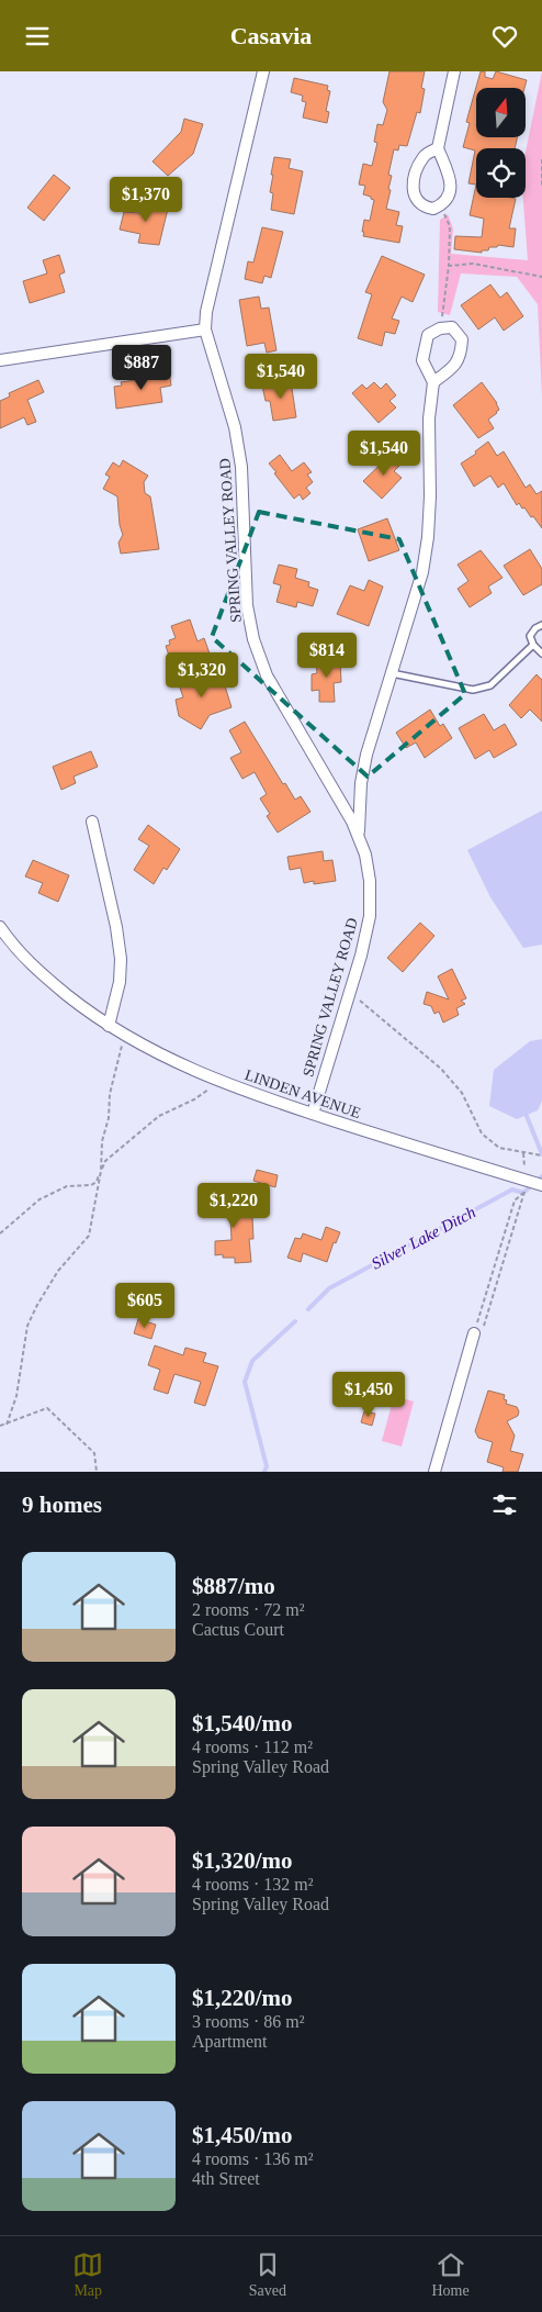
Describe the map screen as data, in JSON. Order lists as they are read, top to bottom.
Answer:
{
  "streets": {
    "street": ["SPRING VALLEY ROAD", "LINDEN AVENUE"]
  },
  "crossings": [
    ["SPRING VALLEY ROAD", "LINDEN AVENUE"]
  ],
  "water": ["Silver Lake Ditch"],
  "north": "top",
  "page": {
    "header": "Casavia",
    "price": [
      "$1,370",
      "$887",
      "$1,540",
      "$1,540",
      "$814",
      "$1,320",
      "$1,220",
      "$605",
      "$1,450"
    ],
    "heading": "9 homes",
    "list": [
      {
        "name": "$887/mo",
        "note": "2 rooms · 72 m² · Cactus Court"
      },
      {
        "name": "$1,540/mo",
        "note": "4 rooms · 112 m² · Spring Valley Road"
      },
      {
        "name": "$1,320/mo",
        "note": "4 rooms · 132 m² · Spring Valley Road"
      },
      {
        "name": "$1,220/mo",
        "note": "3 rooms · 86 m² · Apartment"
      },
      {
        "name": "$1,450/mo",
        "note": "4 rooms · 136 m² · 4th Street"
      }
    ],
    "tabs": ["Map", "Saved", "Home"]
  }
}
